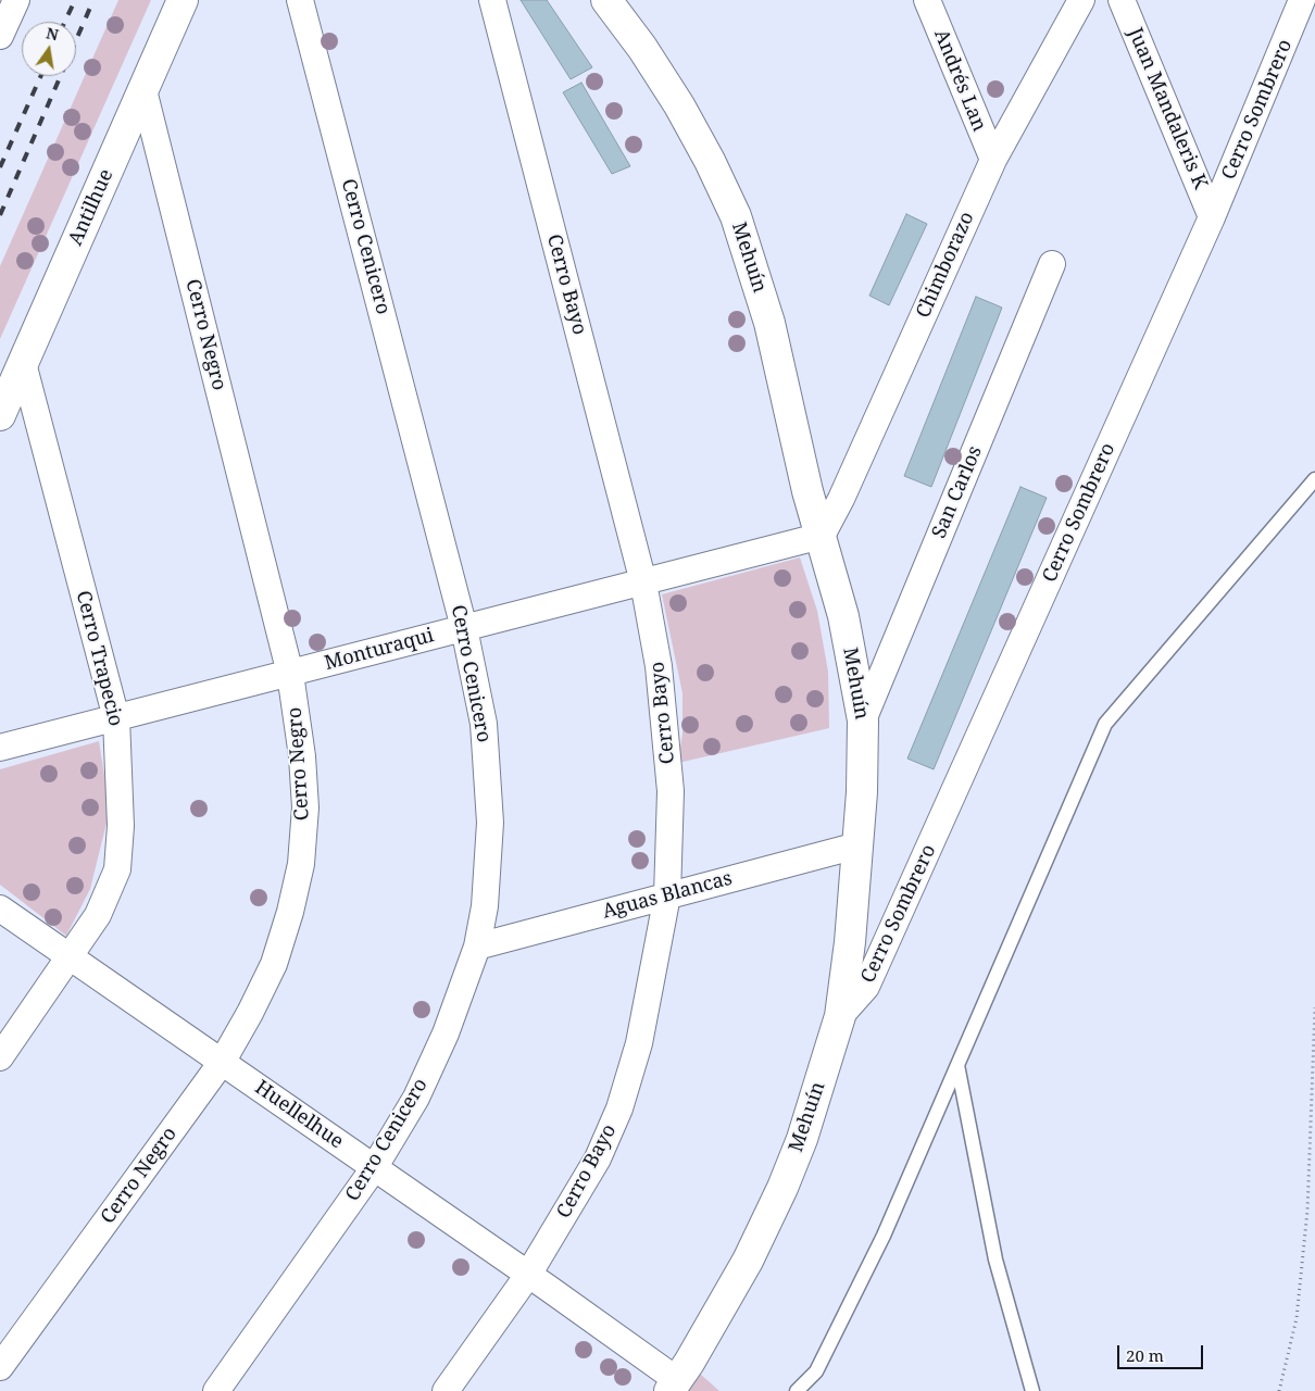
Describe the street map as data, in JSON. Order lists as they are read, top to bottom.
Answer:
{
  "streets": {
    "street": [
      "Andrés Lan",
      "Juan Mandaleris K",
      "Cerro Sombrero",
      "Antilhue",
      "Cerro Cenicero",
      "Mehuín",
      "Chimborazo",
      "Cerro Bayo",
      "Cerro Negro",
      "San Carlos",
      "Monturaqui",
      "Cerro Trapecio",
      "Aguas Blancas",
      "Huellelhue"
    ]
  },
  "crossings": [
    ["Andrés Lan", "Chimborazo"],
    ["Juan Mandaleris K", "Cerro Sombrero"],
    ["Cerro Sombrero", "Mehuín"],
    ["Antilhue", "Cerro Negro"],
    ["Antilhue", "Cerro Trapecio"],
    ["Cerro Cenicero", "Monturaqui"],
    ["Cerro Cenicero", "Aguas Blancas"],
    ["Cerro Cenicero", "Huellelhue"],
    ["Mehuín", "Chimborazo"],
    ["Mehuín", "San Carlos"],
    ["Mehuín", "Monturaqui"],
    ["Mehuín", "Aguas Blancas"],
    ["Mehuín", "Huellelhue"],
    ["Chimborazo", "Monturaqui"],
    ["Cerro Bayo", "Monturaqui"],
    ["Cerro Bayo", "Aguas Blancas"],
    ["Cerro Bayo", "Huellelhue"],
    ["Cerro Negro", "Monturaqui"],
    ["Cerro Negro", "Huellelhue"],
    ["Monturaqui", "Cerro Trapecio"],
    ["Cerro Trapecio", "Huellelhue"]
  ],
  "scale_bar": "20 m",
  "north": "top"
}
